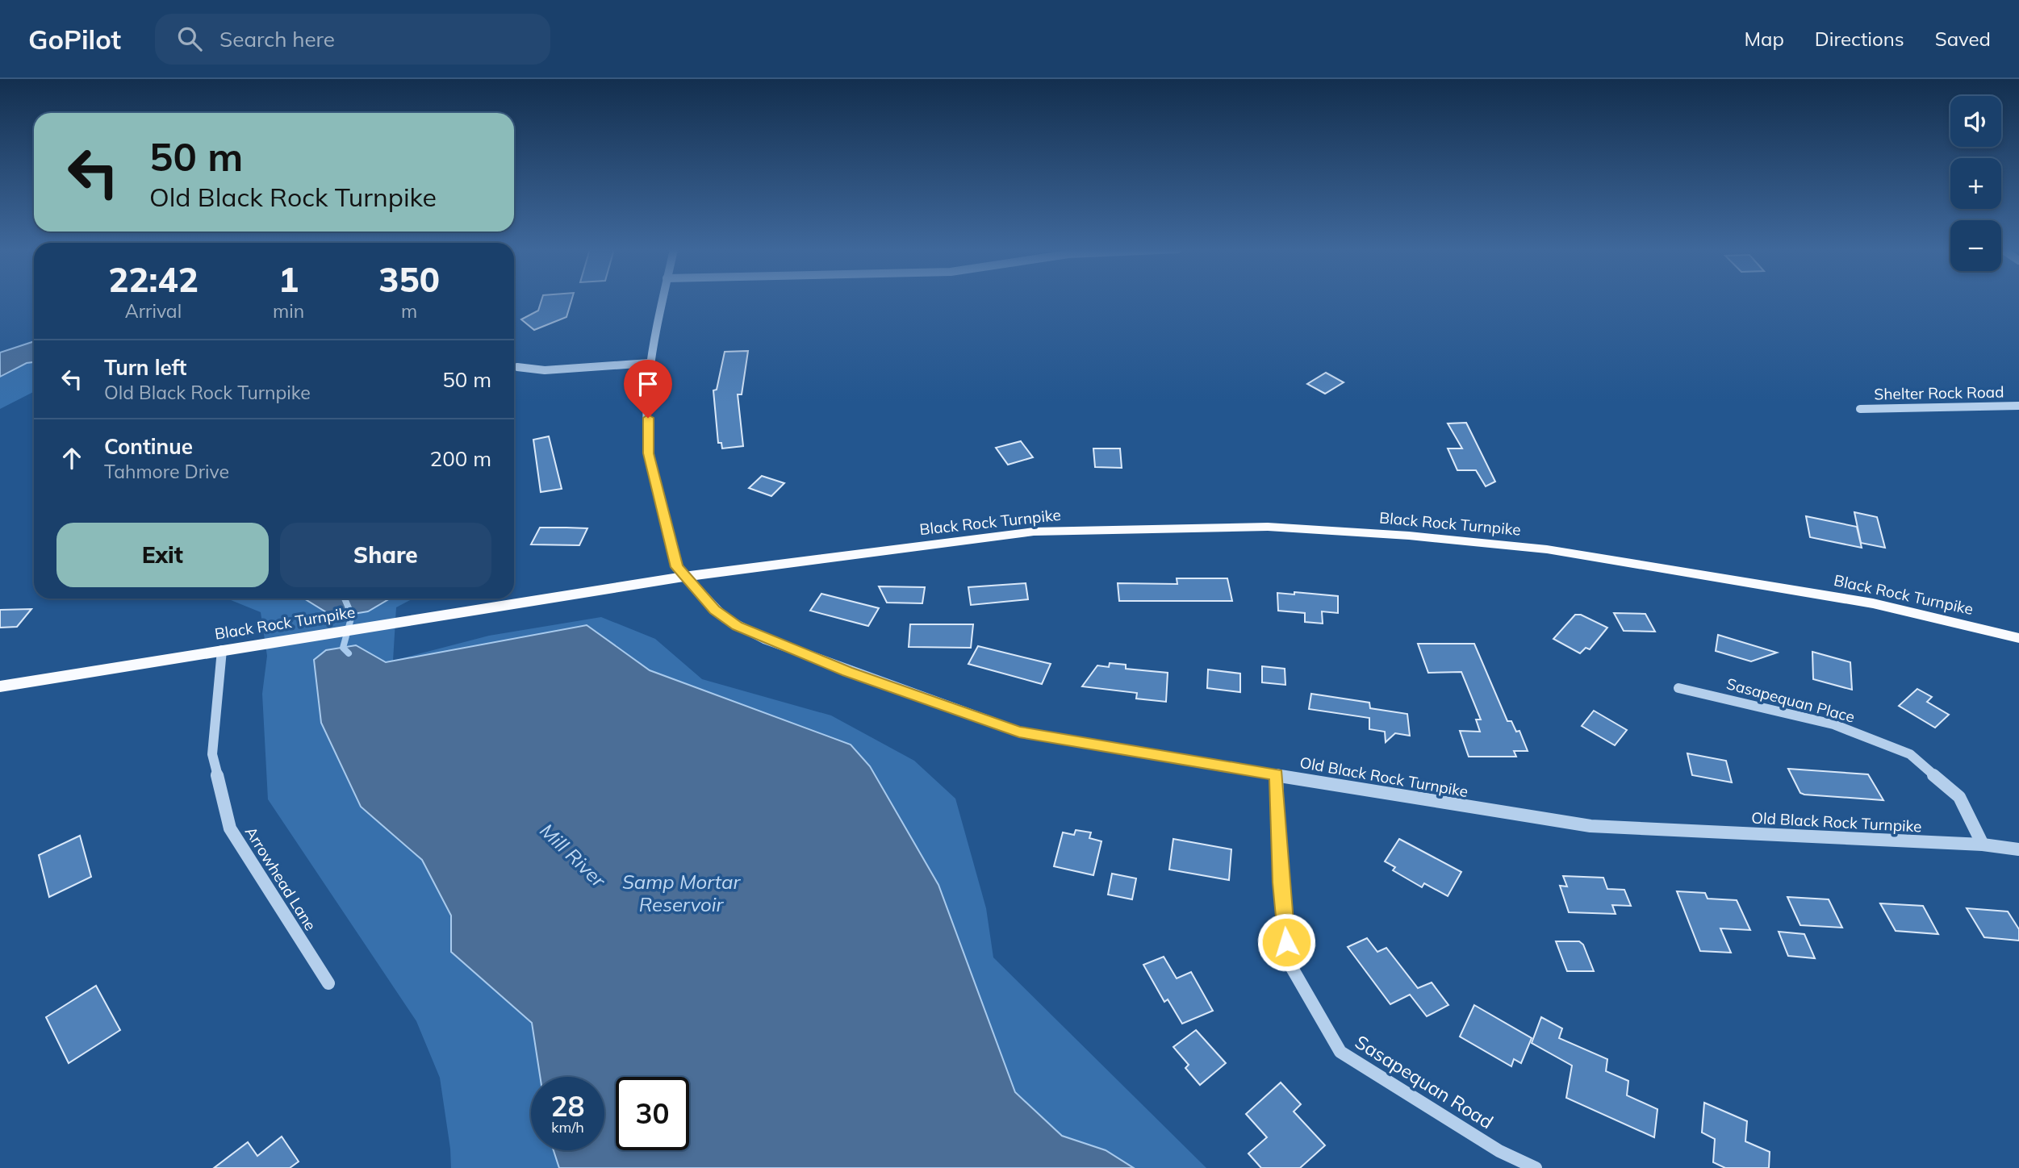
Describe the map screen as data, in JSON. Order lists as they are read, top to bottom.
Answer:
{
  "streets": {
    "main road": ["Black Rock Turnpike"],
    "street": [
      "Shelter Rock Road",
      "Sasapequan Place",
      "Old Black Rock Turnpike",
      "Arrowhead Lane",
      "Sasapequan Road"
    ]
  },
  "crossings": [
    ["Black Rock Turnpike", "Old Black Rock Turnpike"],
    ["Black Rock Turnpike", "Arrowhead Lane"],
    ["Sasapequan Place", "Old Black Rock Turnpike"],
    ["Old Black Rock Turnpike", "Sasapequan Road"]
  ],
  "water": ["Mill River", "Samp Mortar Reservoir"],
  "page": {
    "header": "GoPilot",
    "search": "Search here",
    "nav": ["Map", "Directions", "Saved"],
    "map_buttons": ["+", "−"],
    "turn": ["50 m", "Old Black Rock Turnpike"],
    "eta": [
      "22:42",
      "Arrival",
      "1",
      "min",
      "350",
      "m"
    ],
    "list": [
      {
        "name": "Turn left",
        "note": "Old Black Rock Turnpike",
        "value": "50 m"
      },
      {
        "name": "Continue",
        "note": "Tahmore Drive",
        "value": "200 m"
      }
    ],
    "buttons": ["Exit", "Share"],
    "speed": "28 km/h",
    "limit": "30"
  }
}
